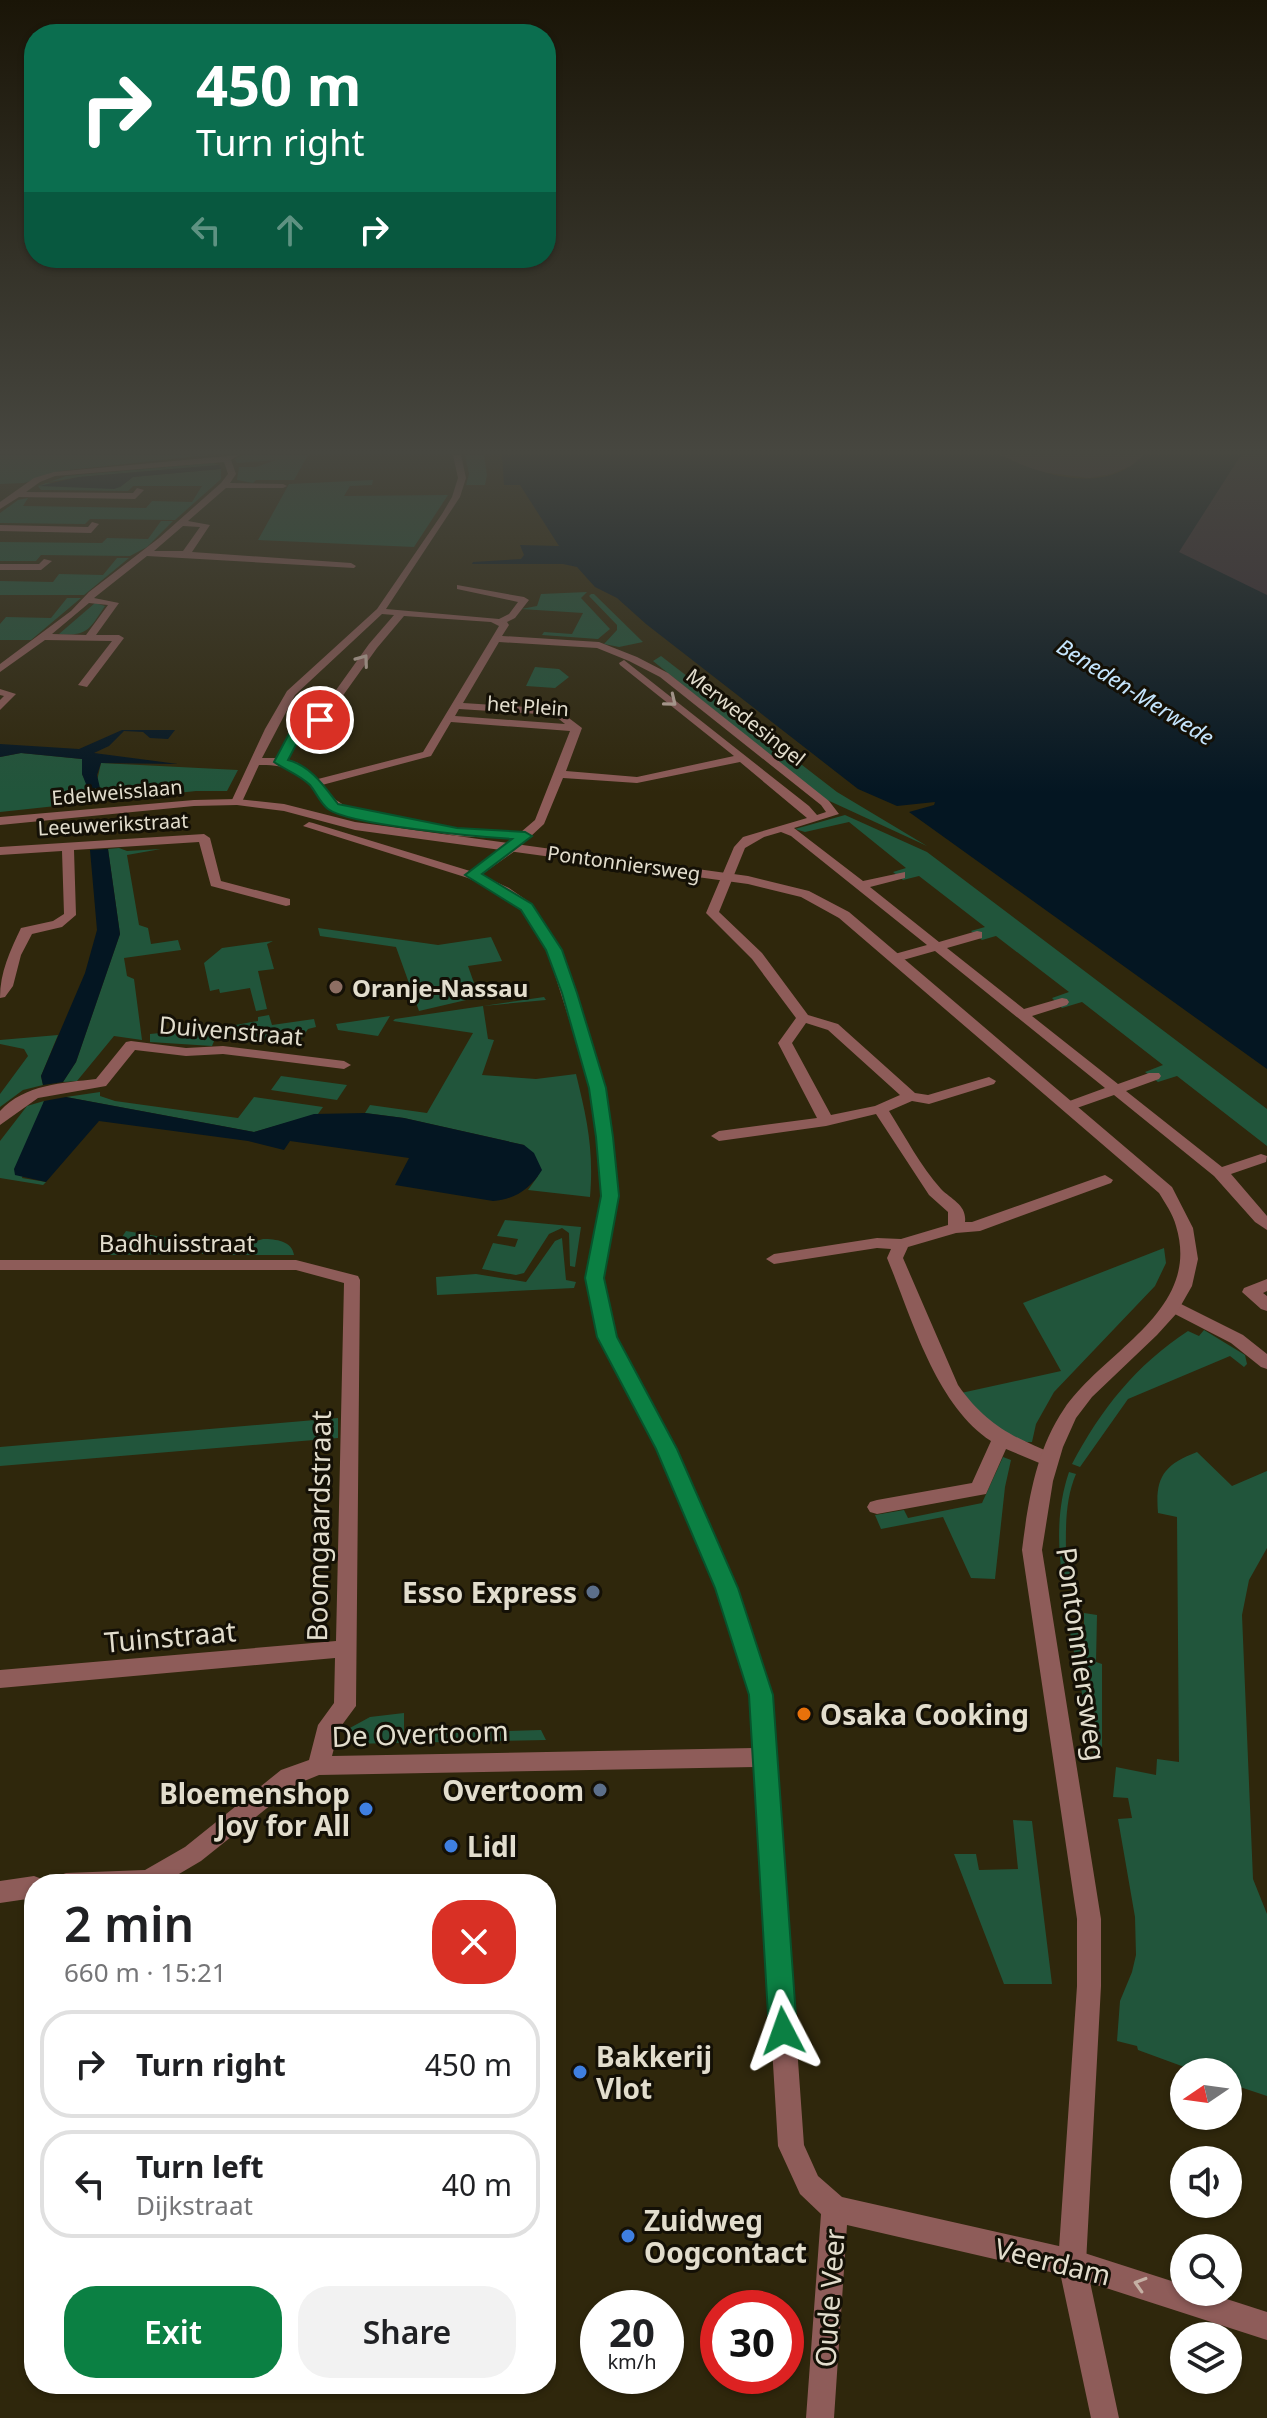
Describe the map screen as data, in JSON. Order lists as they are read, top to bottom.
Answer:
{
  "streets": {
    "street": [
      "het Plein",
      "Merwedesingel",
      "Edelweisslaan",
      "Leeuwerikstraat",
      "Pontonniersweg",
      "Duivenstraat",
      "Badhuisstraat",
      "Boomgaardstraat",
      "Tuinstraat",
      "De Overtoom",
      "Veerdam",
      "Oude Veer"
    ]
  },
  "crossings": [
    ["Merwedesingel", "Pontonniersweg"],
    ["Edelweisslaan", "Pontonniersweg"],
    ["Pontonniersweg", "Veerdam"],
    ["Badhuisstraat", "Boomgaardstraat"],
    ["Boomgaardstraat", "Tuinstraat"],
    ["Boomgaardstraat", "De Overtoom"],
    ["De Overtoom", "Oude Veer"],
    ["Veerdam", "Oude Veer"]
  ],
  "one_way": ["Veerdam"],
  "water": ["Beneden-Merwede"],
  "places": [
    "Oranje-Nassau",
    "Esso Express",
    "Osaka Cooking",
    "Overtoom",
    "Bloemenshop Joy for All",
    "Lidl",
    "Bakkerij Vlot",
    "Zuidweg Oogcontact"
  ],
  "north": "left",
  "page": {
    "turn": ["450 m", "Turn right"],
    "heading": ["2 min", "660 m · 15:21"],
    "list": [
      {
        "name": "Turn right",
        "value": "450 m"
      },
      {
        "name": "Turn left",
        "note": "Dijkstraat",
        "value": "40 m"
      }
    ],
    "buttons": ["Exit", "Share"],
    "speed": "20 km/h",
    "limit": "30"
  }
}
